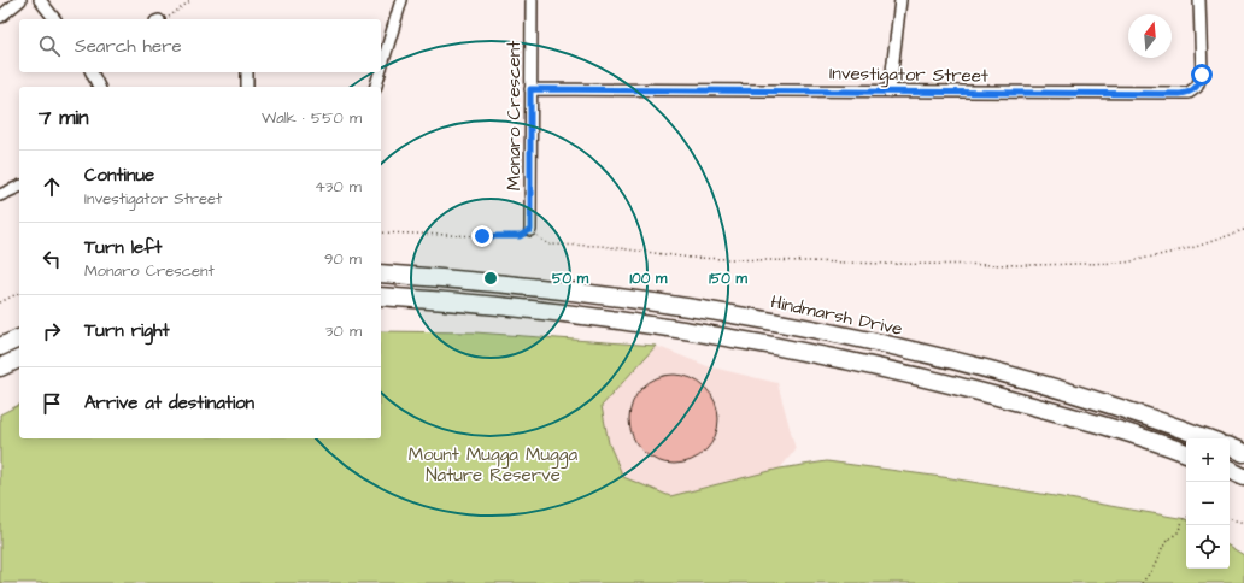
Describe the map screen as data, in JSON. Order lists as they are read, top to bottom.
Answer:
{
  "streets": {
    "main road": ["Hindmarsh Drive"],
    "street": ["Investigator Street", "Monaro Crescent"]
  },
  "crossings": [
    ["Investigator Street", "Monaro Crescent"]
  ],
  "parks": ["Mount Mugga Mugga Nature Reserve"],
  "north": "top",
  "page": {
    "search": "Search here",
    "heading": ["7 min", "Walk · 550 m"],
    "list": [
      ["Continue", "Investigator Street", "430 m"],
      ["Turn left", "Monaro Crescent", "90 m"],
      ["Turn right", "30 m"],
      "Arrive at destination"
    ],
    "map_buttons": ["+", "−"]
  },
  "rings": ["50 m", "100 m", "150 m"]
}
